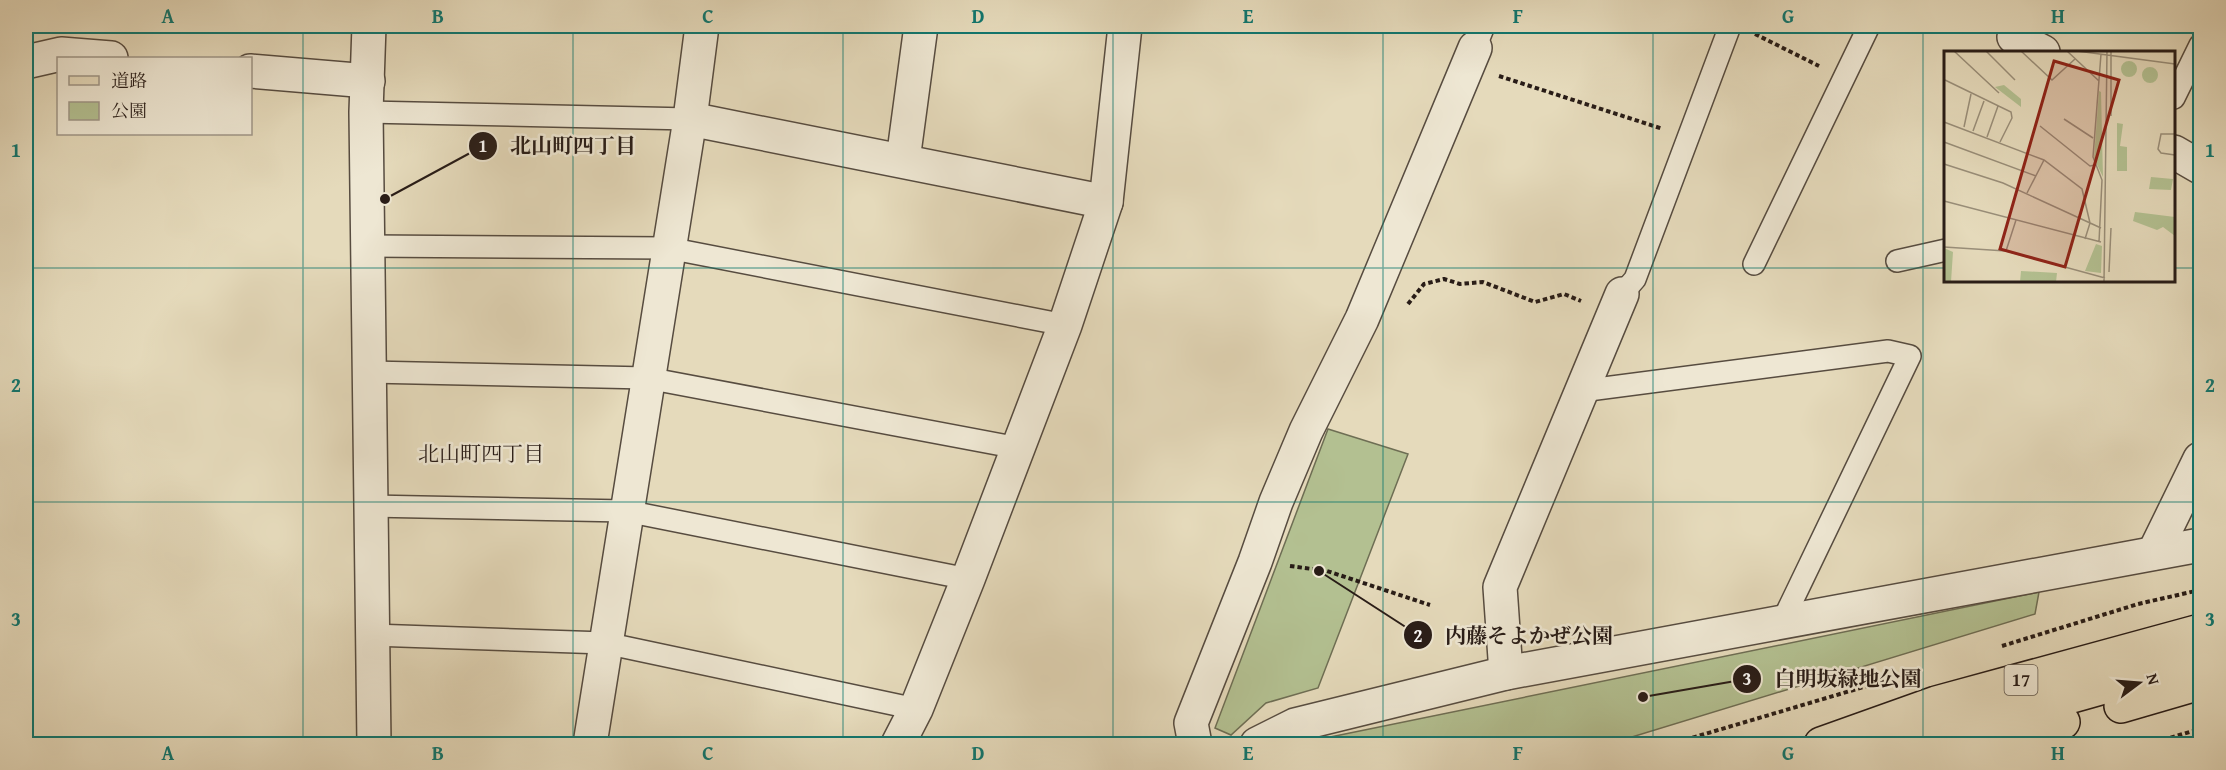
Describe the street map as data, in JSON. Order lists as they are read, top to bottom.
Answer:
{
  "streets": {
    "main road": ["17"]
  },
  "districts": ["北山町四丁目"],
  "places": ["北山町四丁目", "内藤そよかぜ公園", "白明坂緑地公園"],
  "legend": ["道路", "公園"],
  "north": "right",
  "grid": {
    "columns": [
      "A",
      "B",
      "C",
      "D",
      "E",
      "F",
      "G",
      "H"
    ],
    "rows": ["1", "2", "3"]
  }
}
